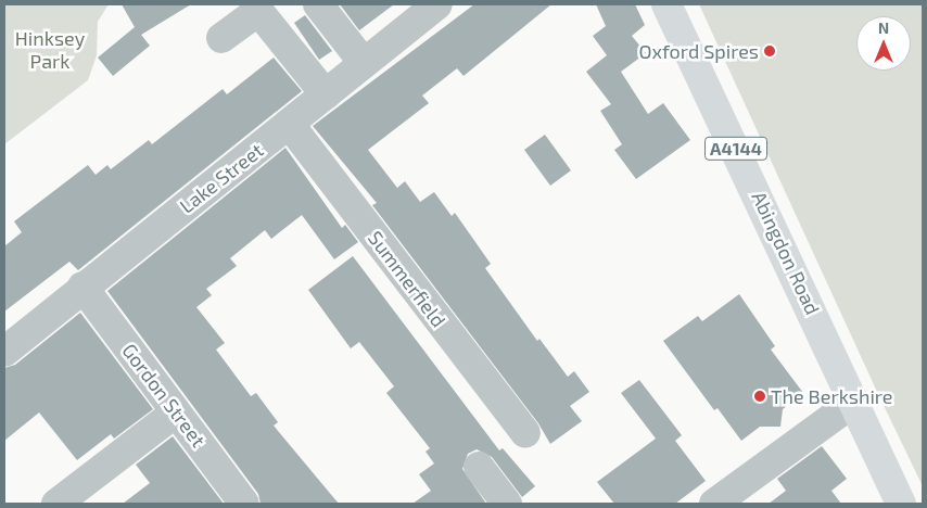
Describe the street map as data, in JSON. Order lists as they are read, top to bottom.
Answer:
{
  "streets": {
    "main road": ["A4144", "Abingdon Road"],
    "street": ["Lake Street", "Summerfield", "Gordon Street"]
  },
  "crossings": [
    ["Lake Street", "Summerfield"],
    ["Lake Street", "Gordon Street"]
  ],
  "parks": ["Hinksey Park"],
  "places": ["Oxford Spires", "The Berkshire"],
  "north": "top"
}
